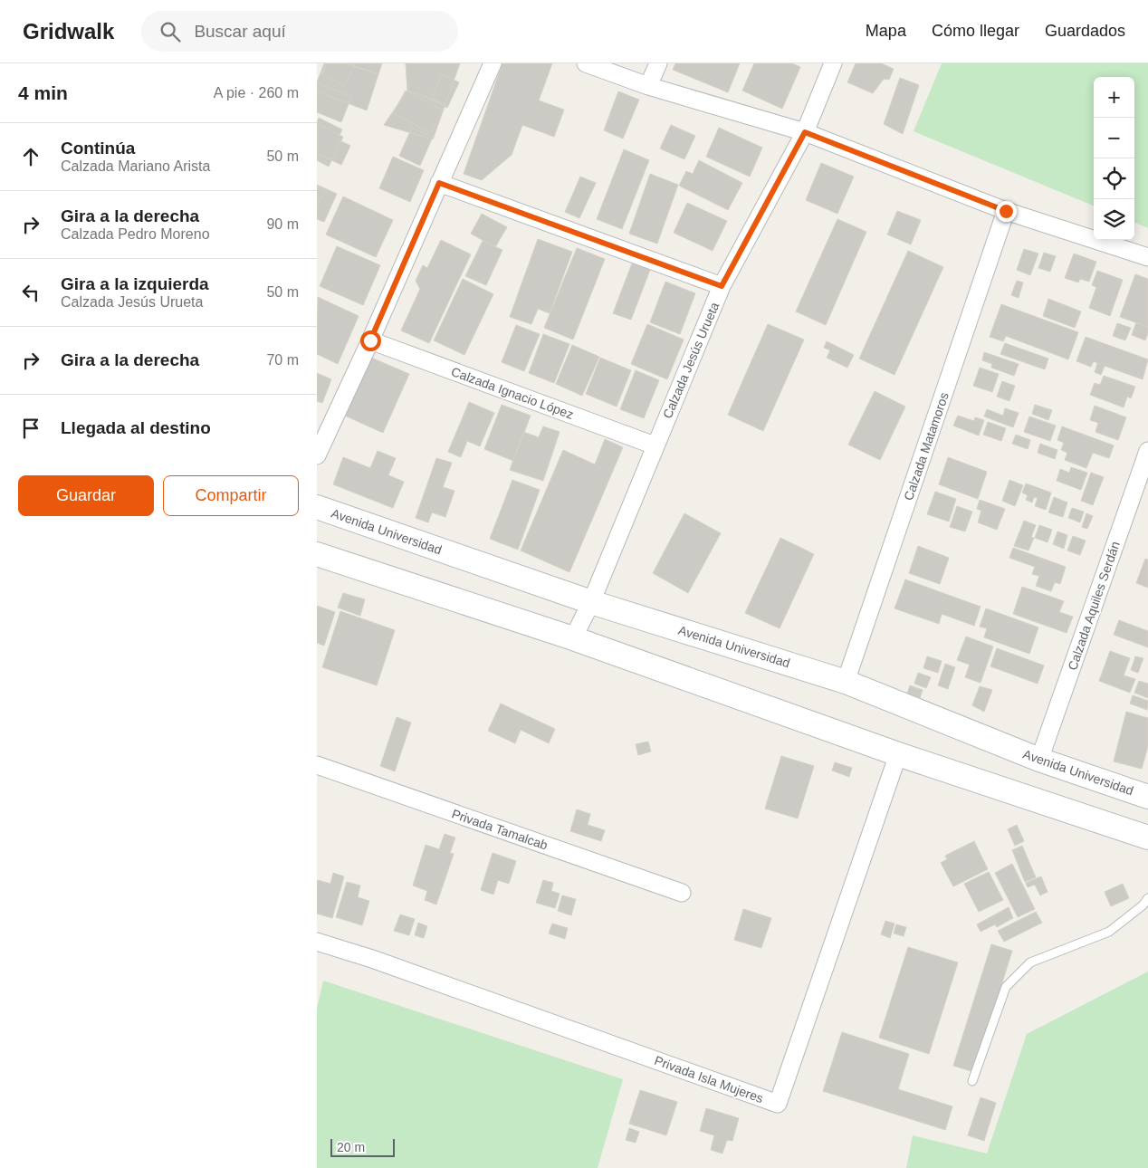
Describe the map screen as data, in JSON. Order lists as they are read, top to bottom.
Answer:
{
  "streets": {
    "main road": ["Avenida Universidad"],
    "street": [
      "Calzada Jesús Urueta",
      "Calzada Ignacio López",
      "Calzada Matamoros",
      "Calzada Aquiles Serdán",
      "Privada Tamalcab",
      "Privada Isla Mujeres"
    ]
  },
  "crossings": [
    ["Calzada Jesús Urueta", "Calzada Ignacio López"],
    ["Calzada Jesús Urueta", "Avenida Universidad"],
    ["Calzada Matamoros", "Avenida Universidad"],
    ["Avenida Universidad", "Calzada Aquiles Serdán"]
  ],
  "scale_bar": "20 m",
  "page": {
    "header": "Gridwalk",
    "search": "Buscar aquí",
    "nav": ["Mapa", "Cómo llegar", "Guardados"],
    "heading": ["4 min", "A pie · 260 m"],
    "map_buttons": ["+", "−"],
    "list": [
      ["Continúa", "Calzada Mariano Arista", "50 m"],
      ["Gira a la derecha", "Calzada Pedro Moreno", "90 m"],
      ["Gira a la izquierda", "Calzada Jesús Urueta", "50 m"],
      ["Gira a la derecha", "70 m"],
      "Llegada al destino"
    ],
    "buttons": ["Guardar", "Compartir"],
    "scale": "20 m"
  }
}
